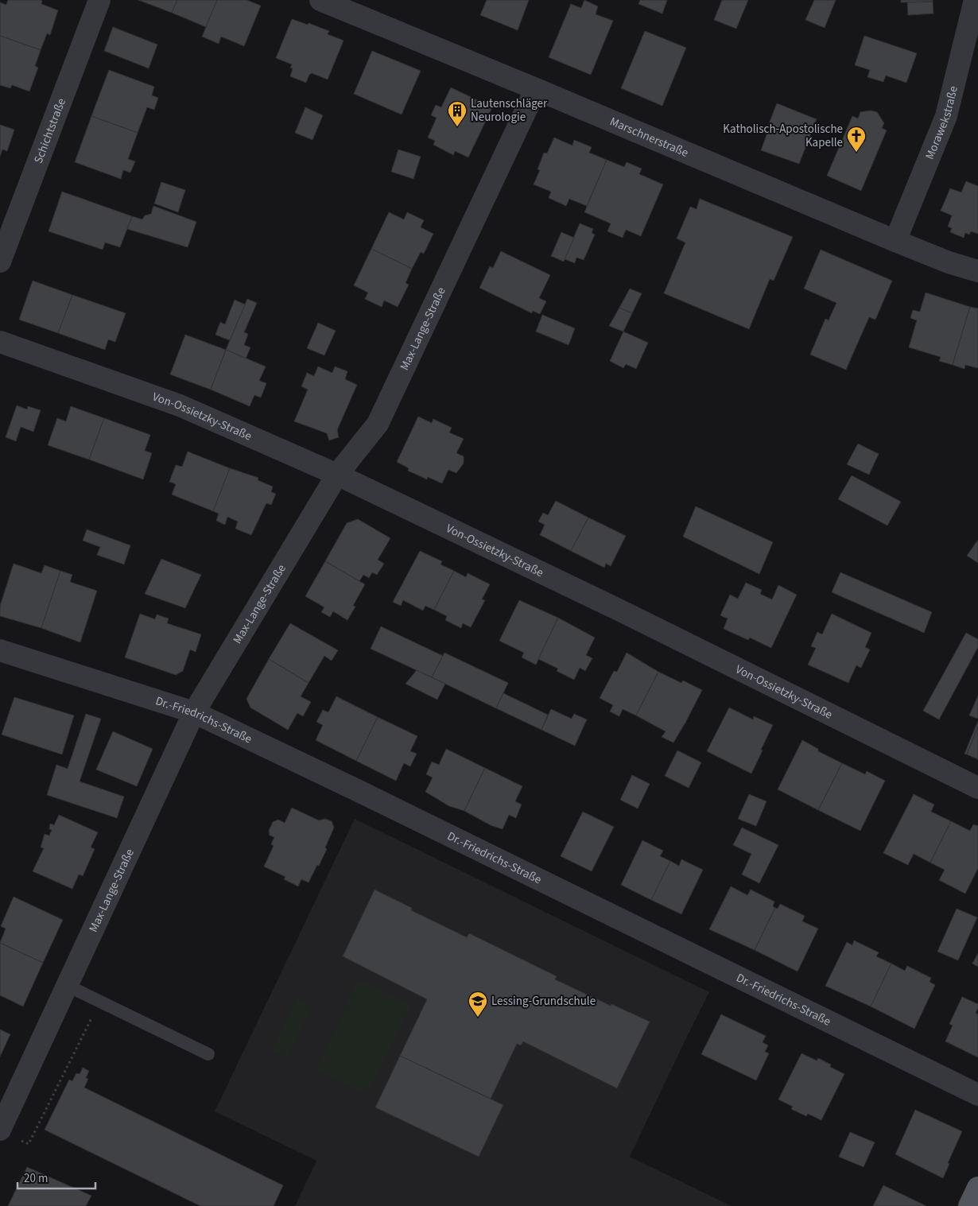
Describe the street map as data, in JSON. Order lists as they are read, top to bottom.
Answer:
{
  "streets": {
    "street": [
      "Morawekstraße",
      "Schichtstraße",
      "Marschnerstraße",
      "Max-Lange-Straße",
      "Von-Ossietzky-Straße",
      "Dr.-Friedrichs-Straße"
    ]
  },
  "crossings": [
    ["Morawekstraße", "Marschnerstraße"],
    ["Marschnerstraße", "Max-Lange-Straße"],
    ["Max-Lange-Straße", "Von-Ossietzky-Straße"],
    ["Max-Lange-Straße", "Dr.-Friedrichs-Straße"]
  ],
  "places": {
    "building": ["Lautenschläger Neurologie"],
    "church": ["Katholisch-Apostolische Kapelle"],
    "school or university": ["Lessing-Grundschule"]
  },
  "scale_bar": "20 m"
}
